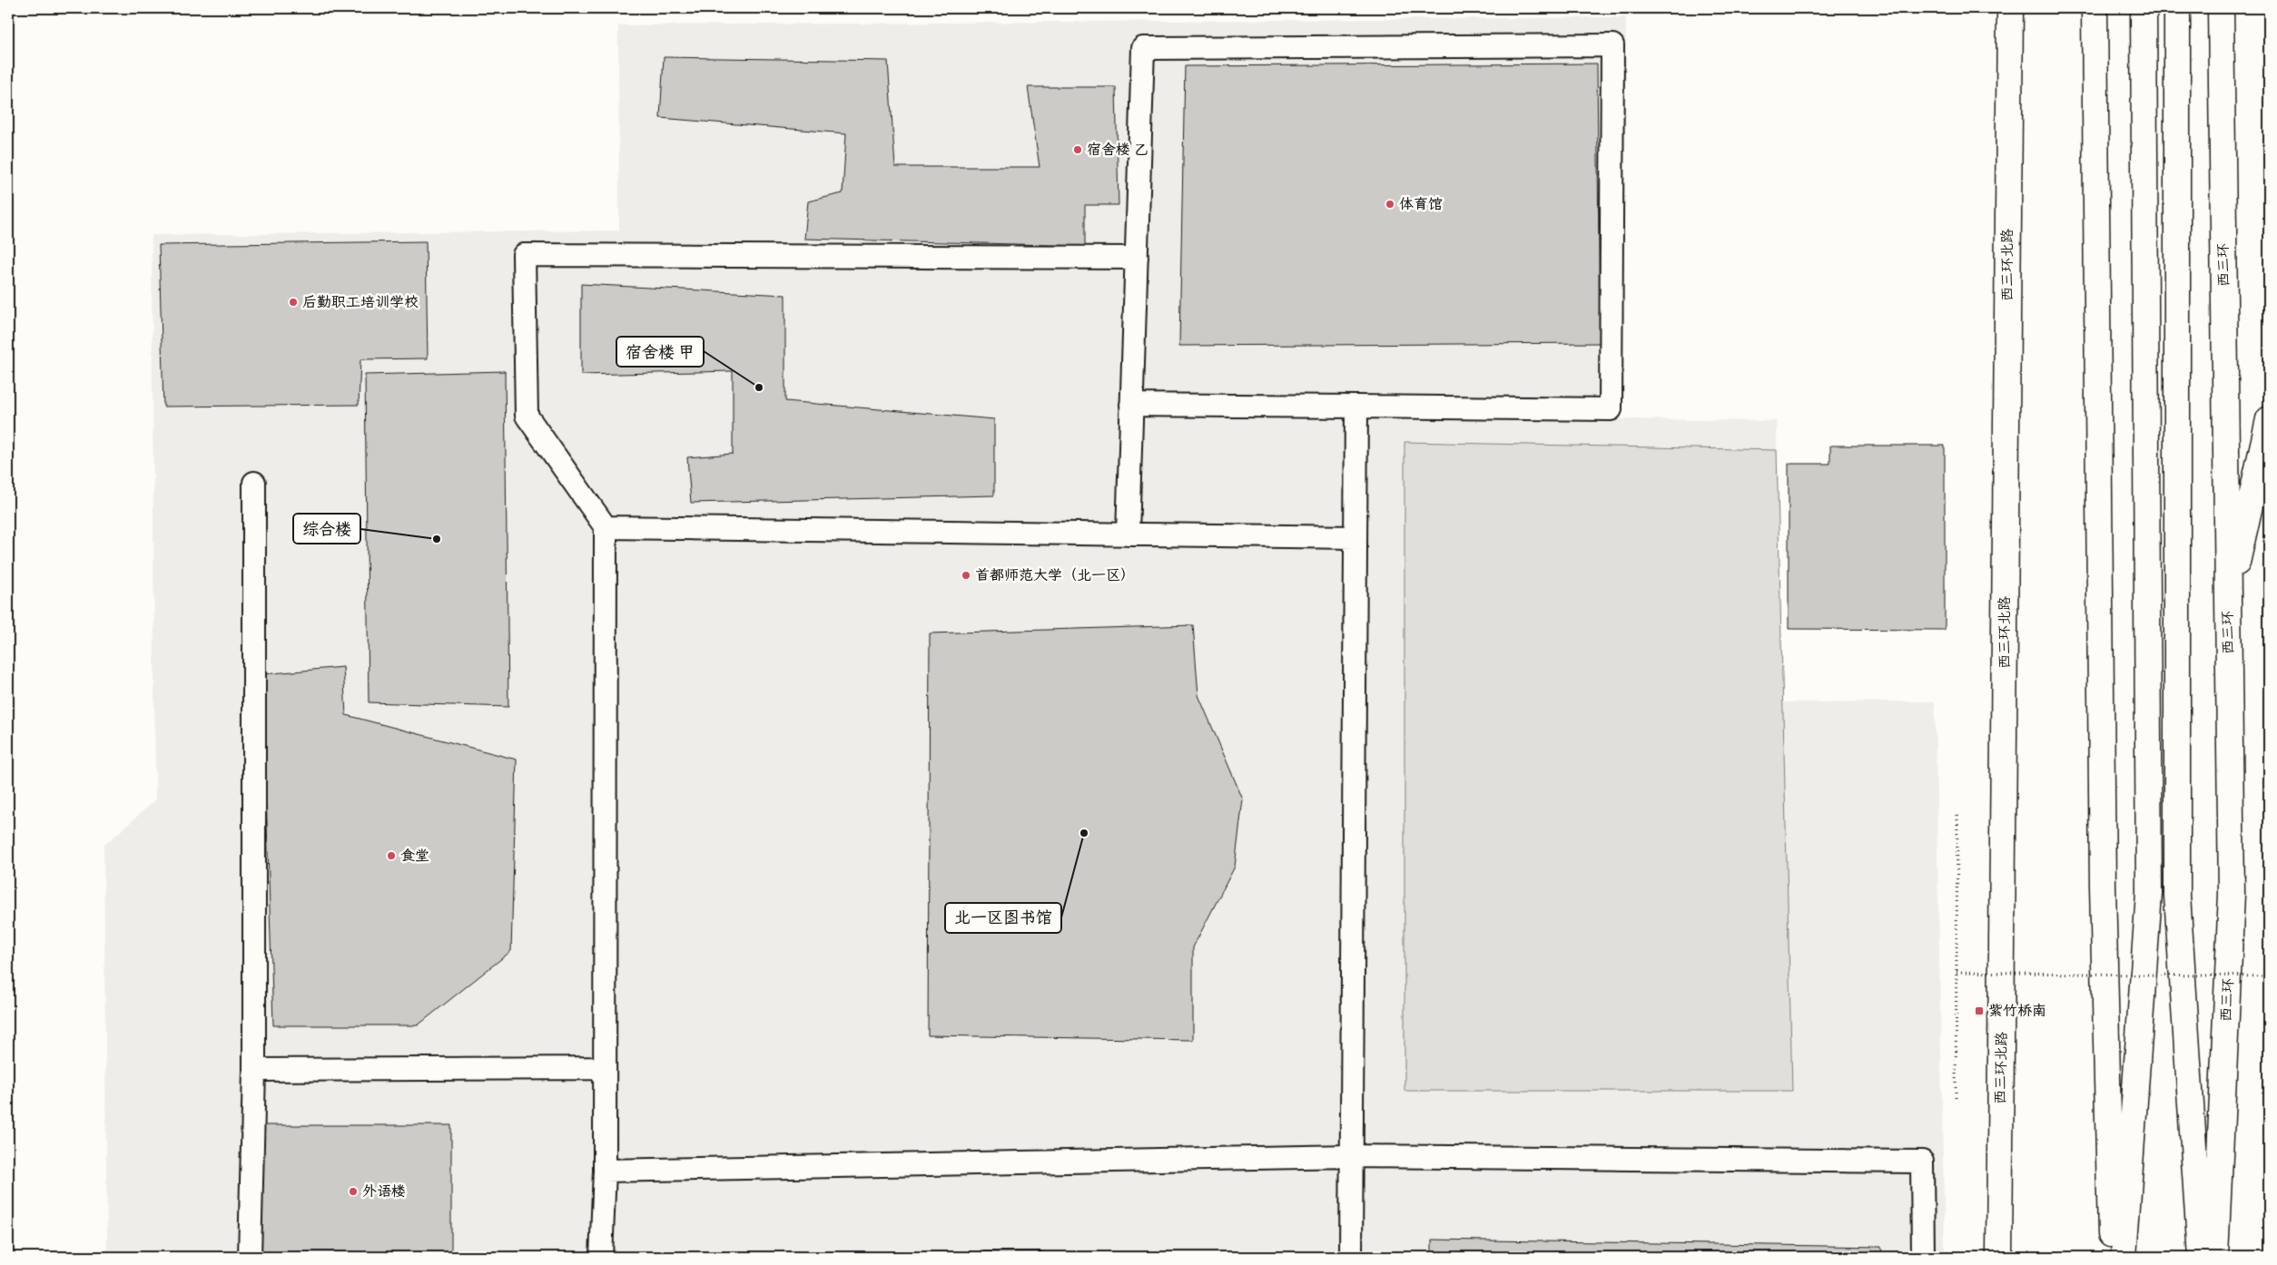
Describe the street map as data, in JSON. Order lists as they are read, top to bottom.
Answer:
{
  "streets": {
    "main road": ["西三环北路", "西三环"]
  },
  "places": {
    "other": [
      "宿舍楼 乙",
      "体育馆",
      "后勤职工培训学校",
      "宿舍楼 甲",
      "综合楼",
      "首都师范大学（北一区）",
      "北一区图书馆",
      "食堂",
      "外语楼"
    ],
    "transit": ["紫竹桥南"]
  }
}
